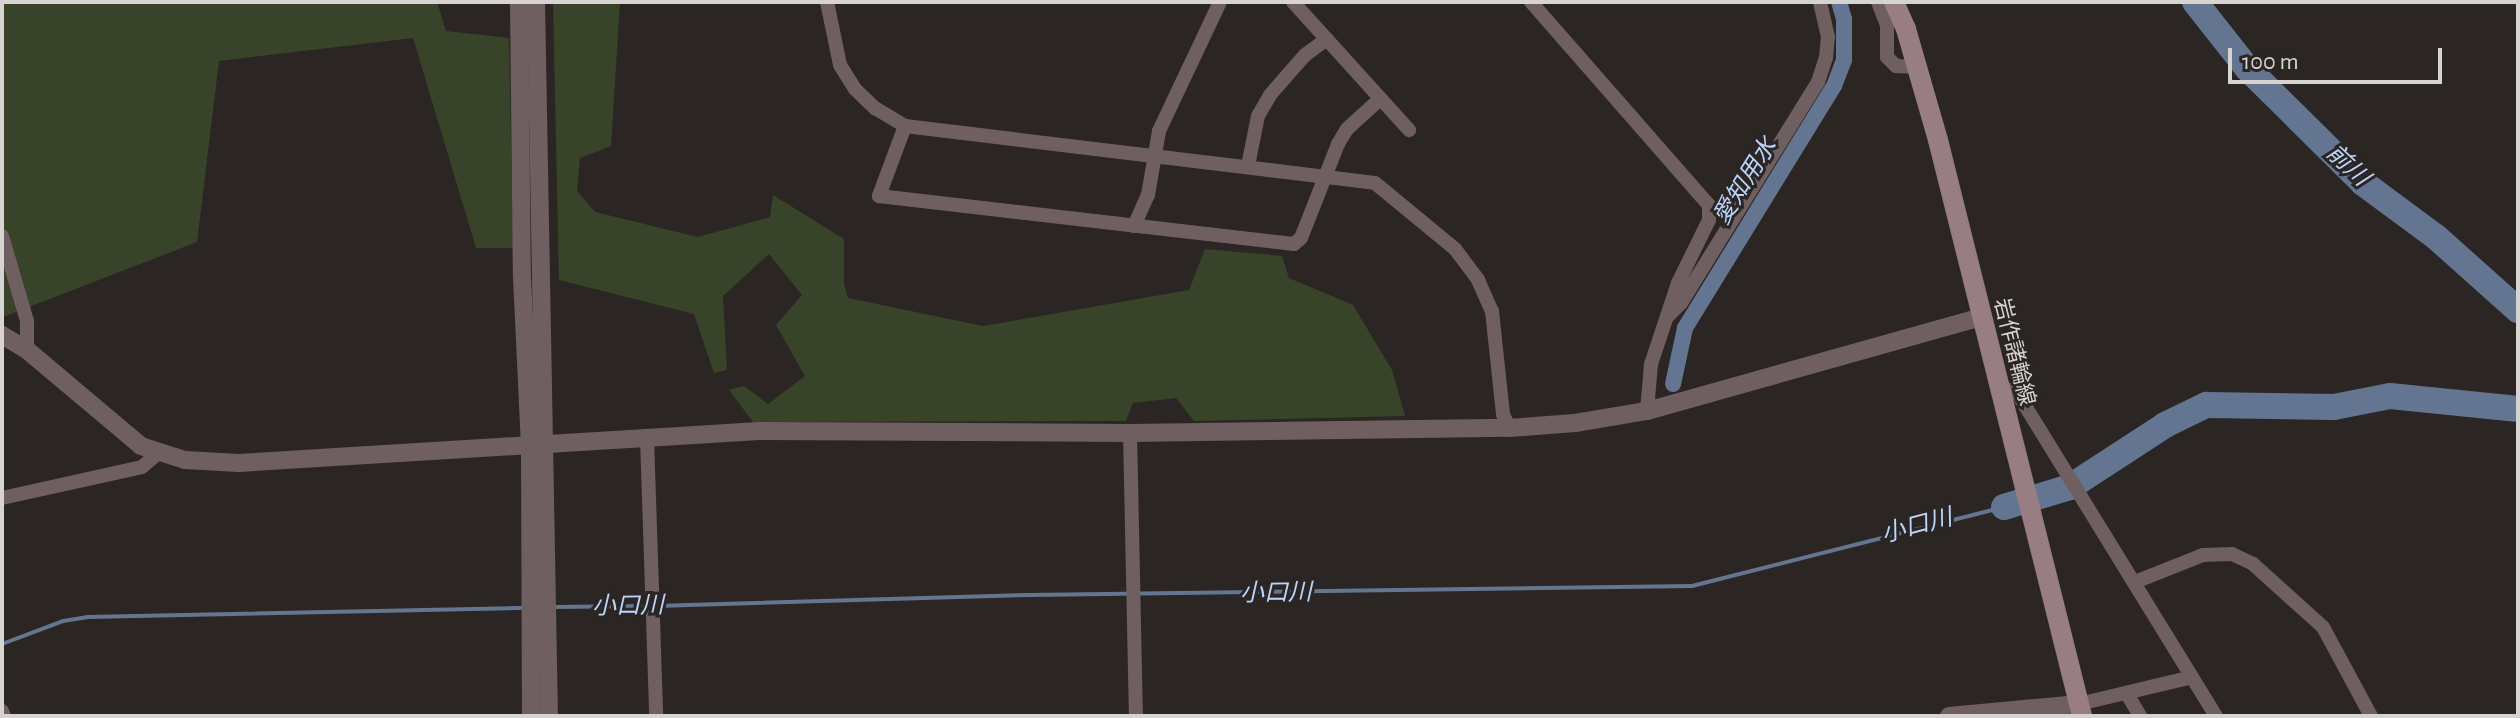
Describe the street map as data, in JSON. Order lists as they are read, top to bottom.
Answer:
{
  "streets": {
    "main road": ["岩作諸輪線"]
  },
  "water": ["前川", "愛知用水", "小口川"],
  "scale_bar": "100 m"
}
